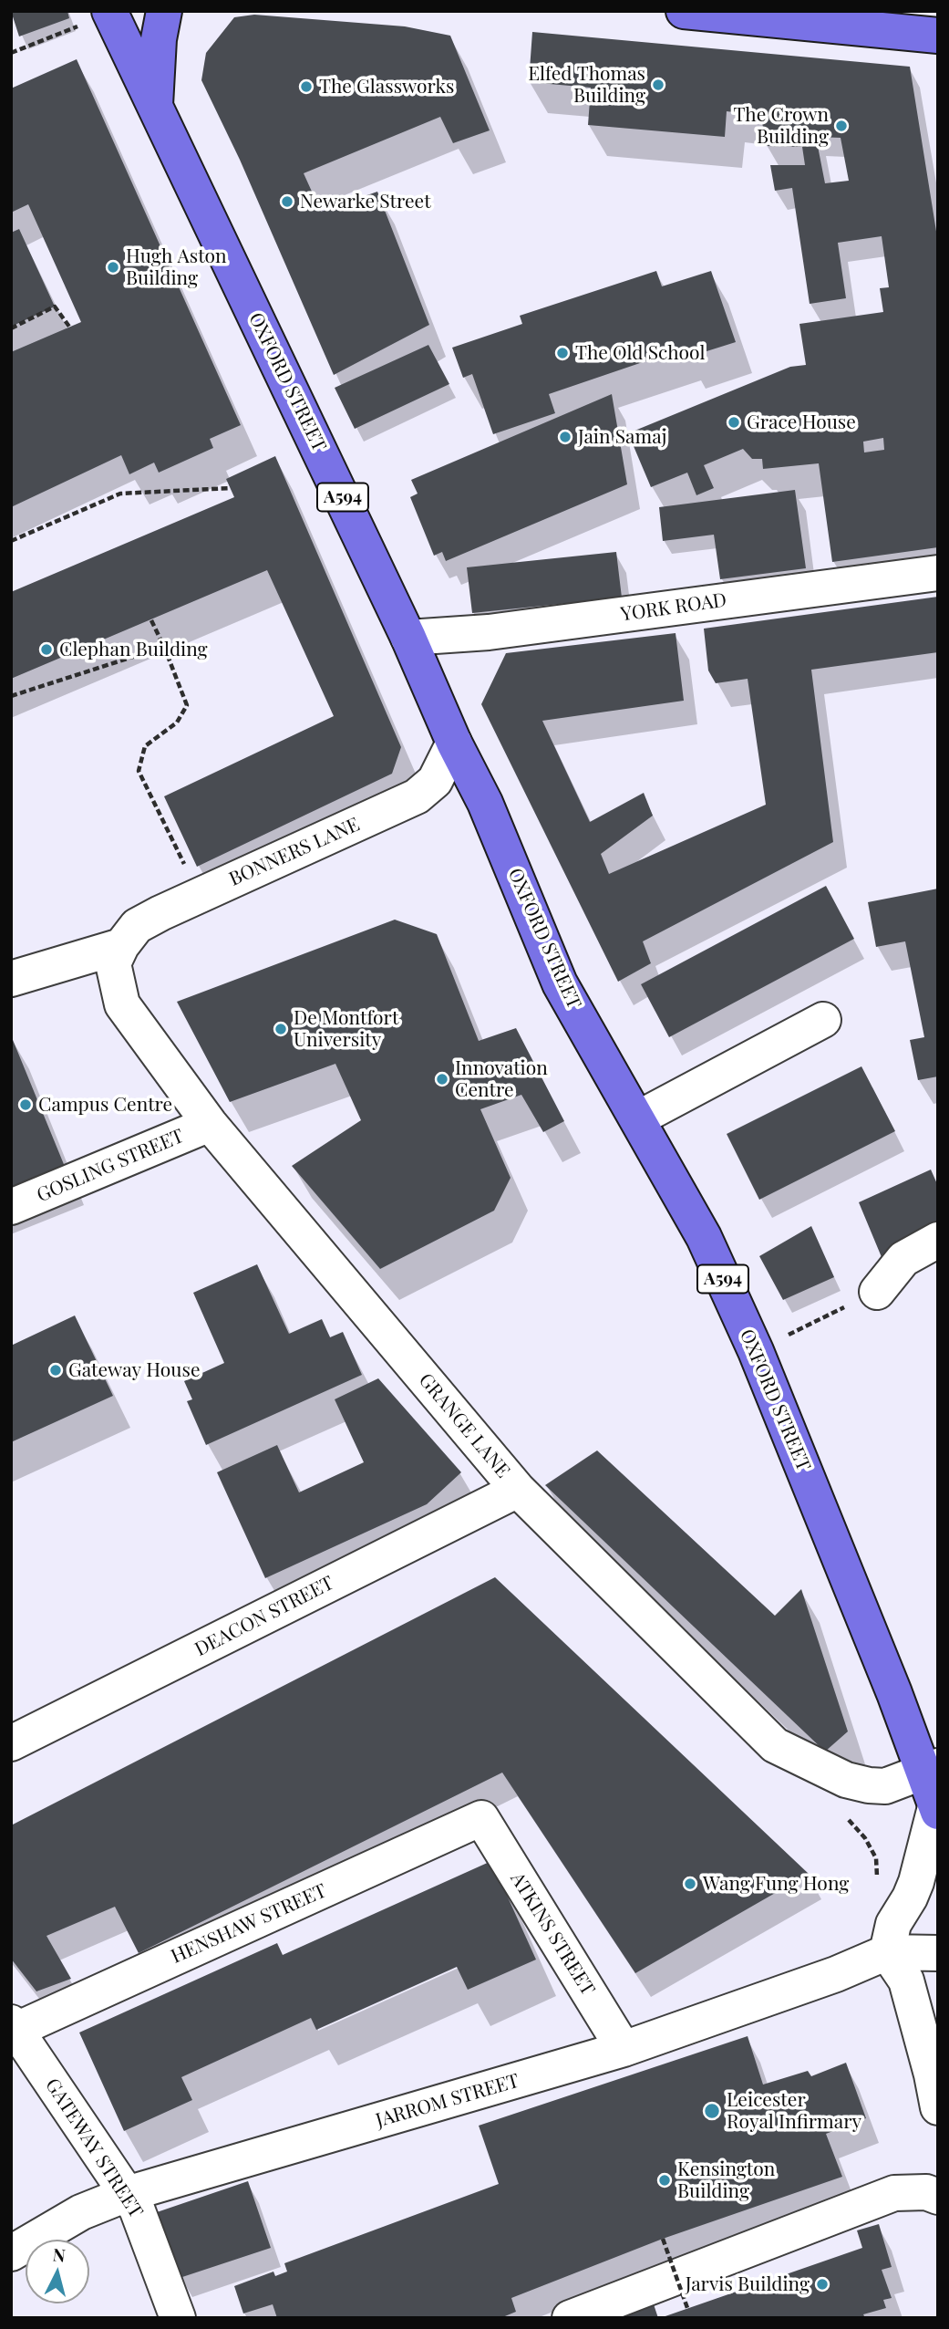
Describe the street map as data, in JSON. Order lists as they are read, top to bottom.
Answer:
{
  "streets": {
    "main road": ["OXFORD STREET", "A594"],
    "street": [
      "YORK ROAD",
      "BONNERS LANE",
      "GOSLING STREET",
      "GRANGE LANE",
      "DEACON STREET",
      "HENSHAW STREET",
      "ATKINS STREET",
      "JARROM STREET",
      "GATEWAY STREET"
    ]
  },
  "crossings": [
    ["OXFORD STREET", "A594"],
    ["OXFORD STREET", "YORK ROAD"],
    ["OXFORD STREET", "BONNERS LANE"],
    ["OXFORD STREET", "GRANGE LANE"],
    ["A594", "GRANGE LANE"],
    ["BONNERS LANE", "GRANGE LANE"],
    ["GOSLING STREET", "GRANGE LANE"],
    ["GRANGE LANE", "DEACON STREET"],
    ["HENSHAW STREET", "ATKINS STREET"],
    ["HENSHAW STREET", "GATEWAY STREET"],
    ["ATKINS STREET", "JARROM STREET"],
    ["JARROM STREET", "GATEWAY STREET"]
  ],
  "places": [
    "Elfed Thomas Building",
    "The Glassworks",
    "The Crown Building",
    "Newarke Street",
    "Hugh Aston Building",
    "The Old School",
    "Grace House",
    "Jain Samaj",
    "Clephan Building",
    "De Montfort University",
    "Innovation Centre",
    "Campus Centre",
    "Gateway House",
    "Wang Fung Hong",
    "Leicester Royal Infirmary",
    "Kensington Building",
    "Jarvis Building"
  ],
  "north": "top"
}
